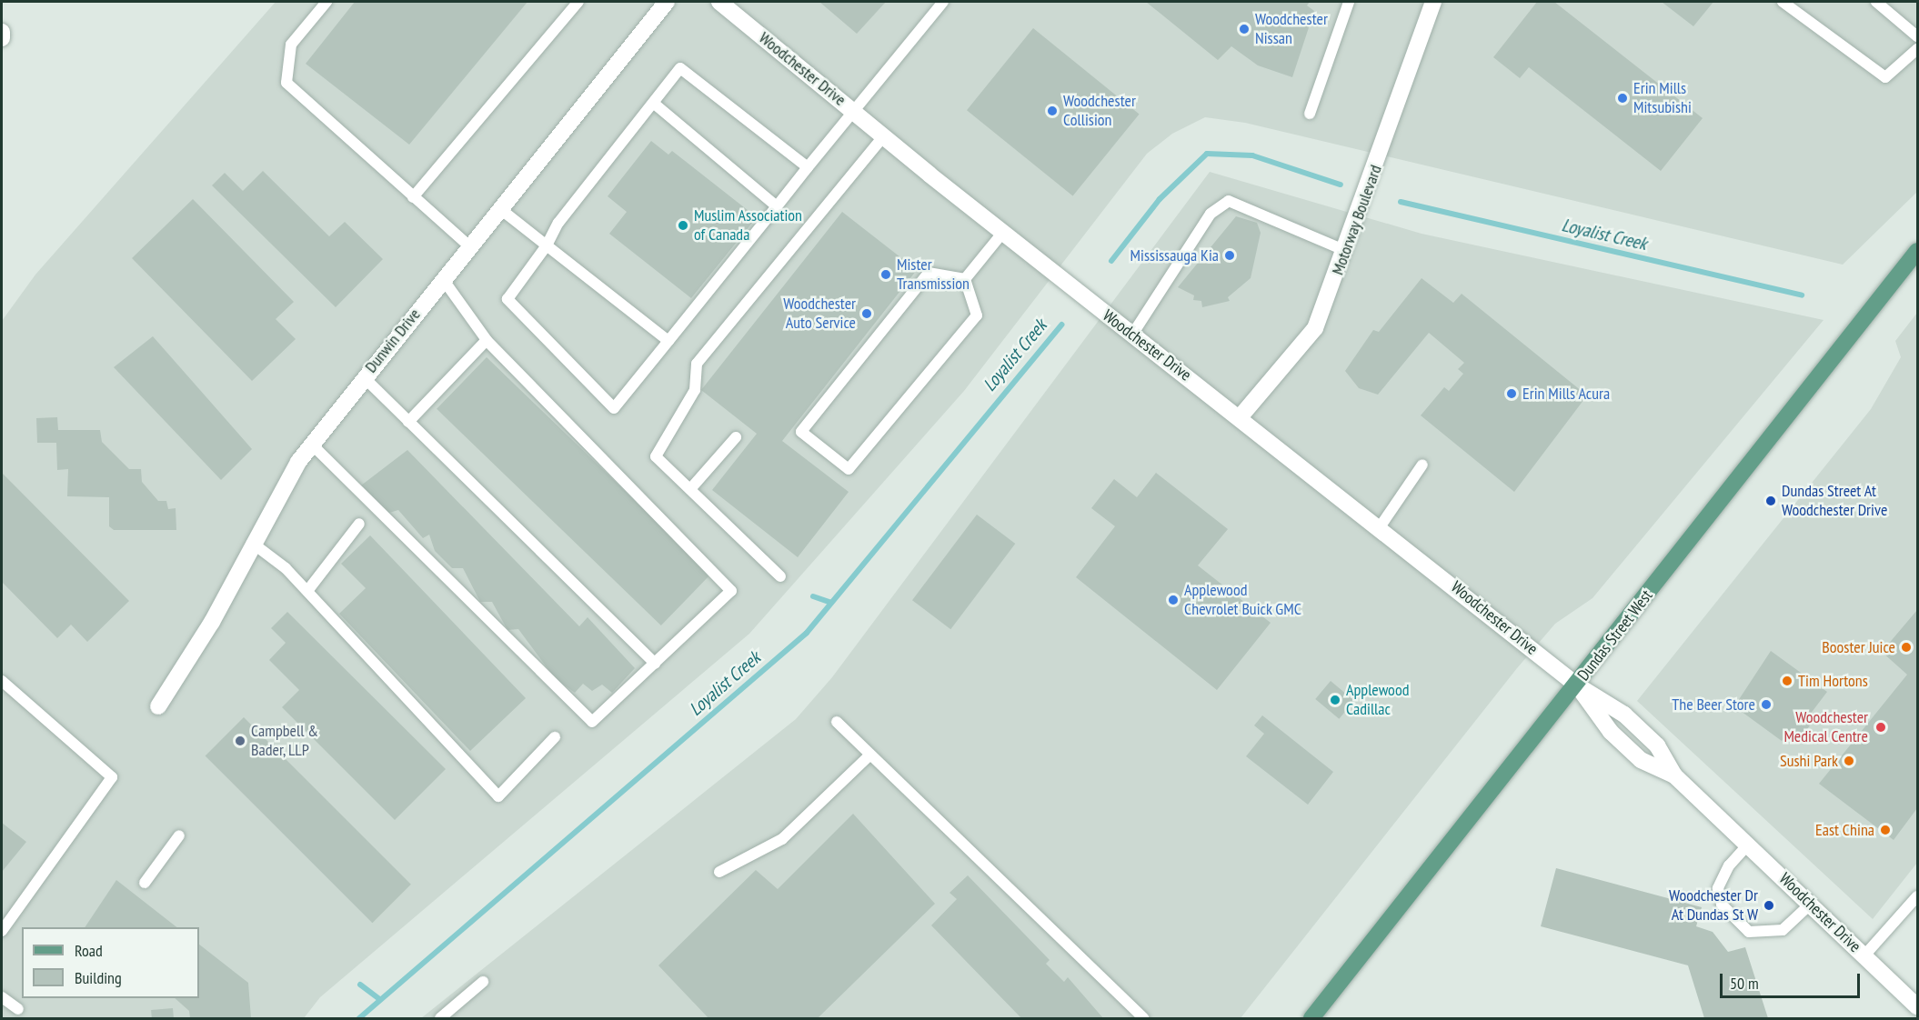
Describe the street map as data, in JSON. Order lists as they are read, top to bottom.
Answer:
{
  "streets": {
    "main road": ["Dundas Street West"],
    "street": ["Woodchester Drive", "Motorway Boulevard", "Dunwin Drive"]
  },
  "crossings": [
    ["Woodchester Drive", "Motorway Boulevard"],
    ["Woodchester Drive", "Dundas Street West"]
  ],
  "water": ["Loyalist Creek"],
  "places": [
    "Woodchester Nissan",
    "Erin Mills Mitsubishi",
    "Woodchester Collision",
    "Muslim Association of Canada",
    "Mississauga Kia",
    "Mister Transmission",
    "Woodchester Auto Service",
    "Erin Mills Acura",
    "Dundas Street At Woodchester Drive",
    "Applewood Chevrolet Buick GMC",
    "Booster Juice",
    "Tim Hortons",
    "Applewood Cadillac",
    "The Beer Store",
    "Woodchester Medical Centre",
    "Campbell & Bader, LLP",
    "Sushi Park",
    "East China",
    "Woodchester Dr At Dundas St W"
  ],
  "legend": ["Road", "Building"],
  "scale_bar": "50 m"
}
